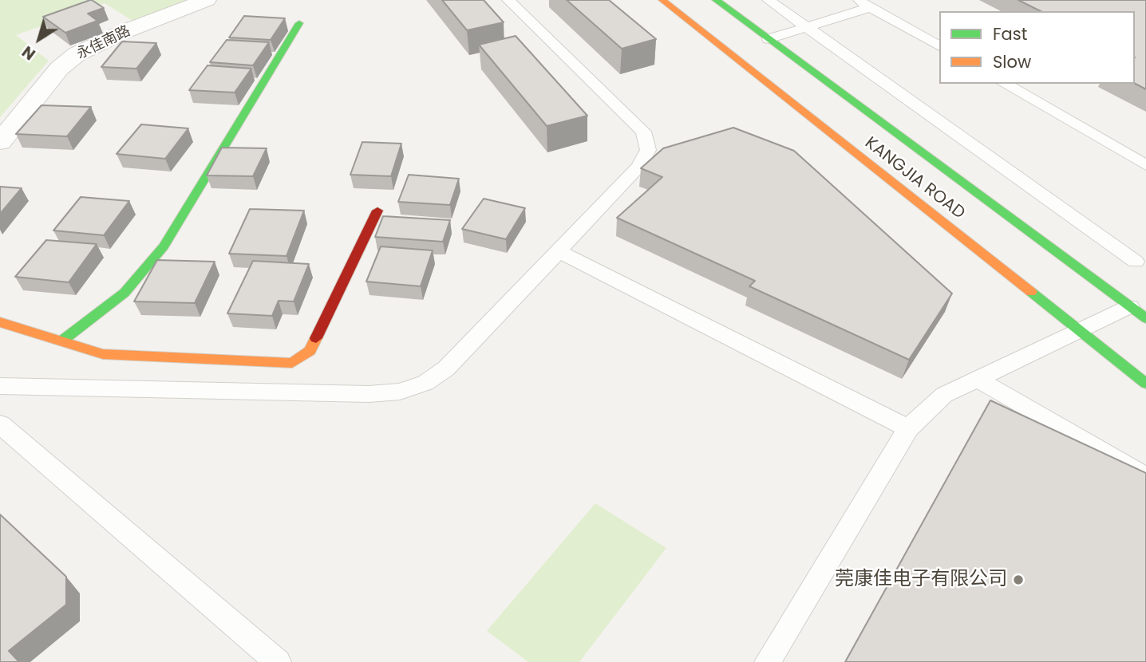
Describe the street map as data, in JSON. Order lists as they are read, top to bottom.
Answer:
{
  "streets": {
    "street": ["永佳南路", "KANGJIA ROAD"]
  },
  "places": ["莞康佳电子有限公司"],
  "legend": ["Fast", "Slow"],
  "north": "bottom left"
}
